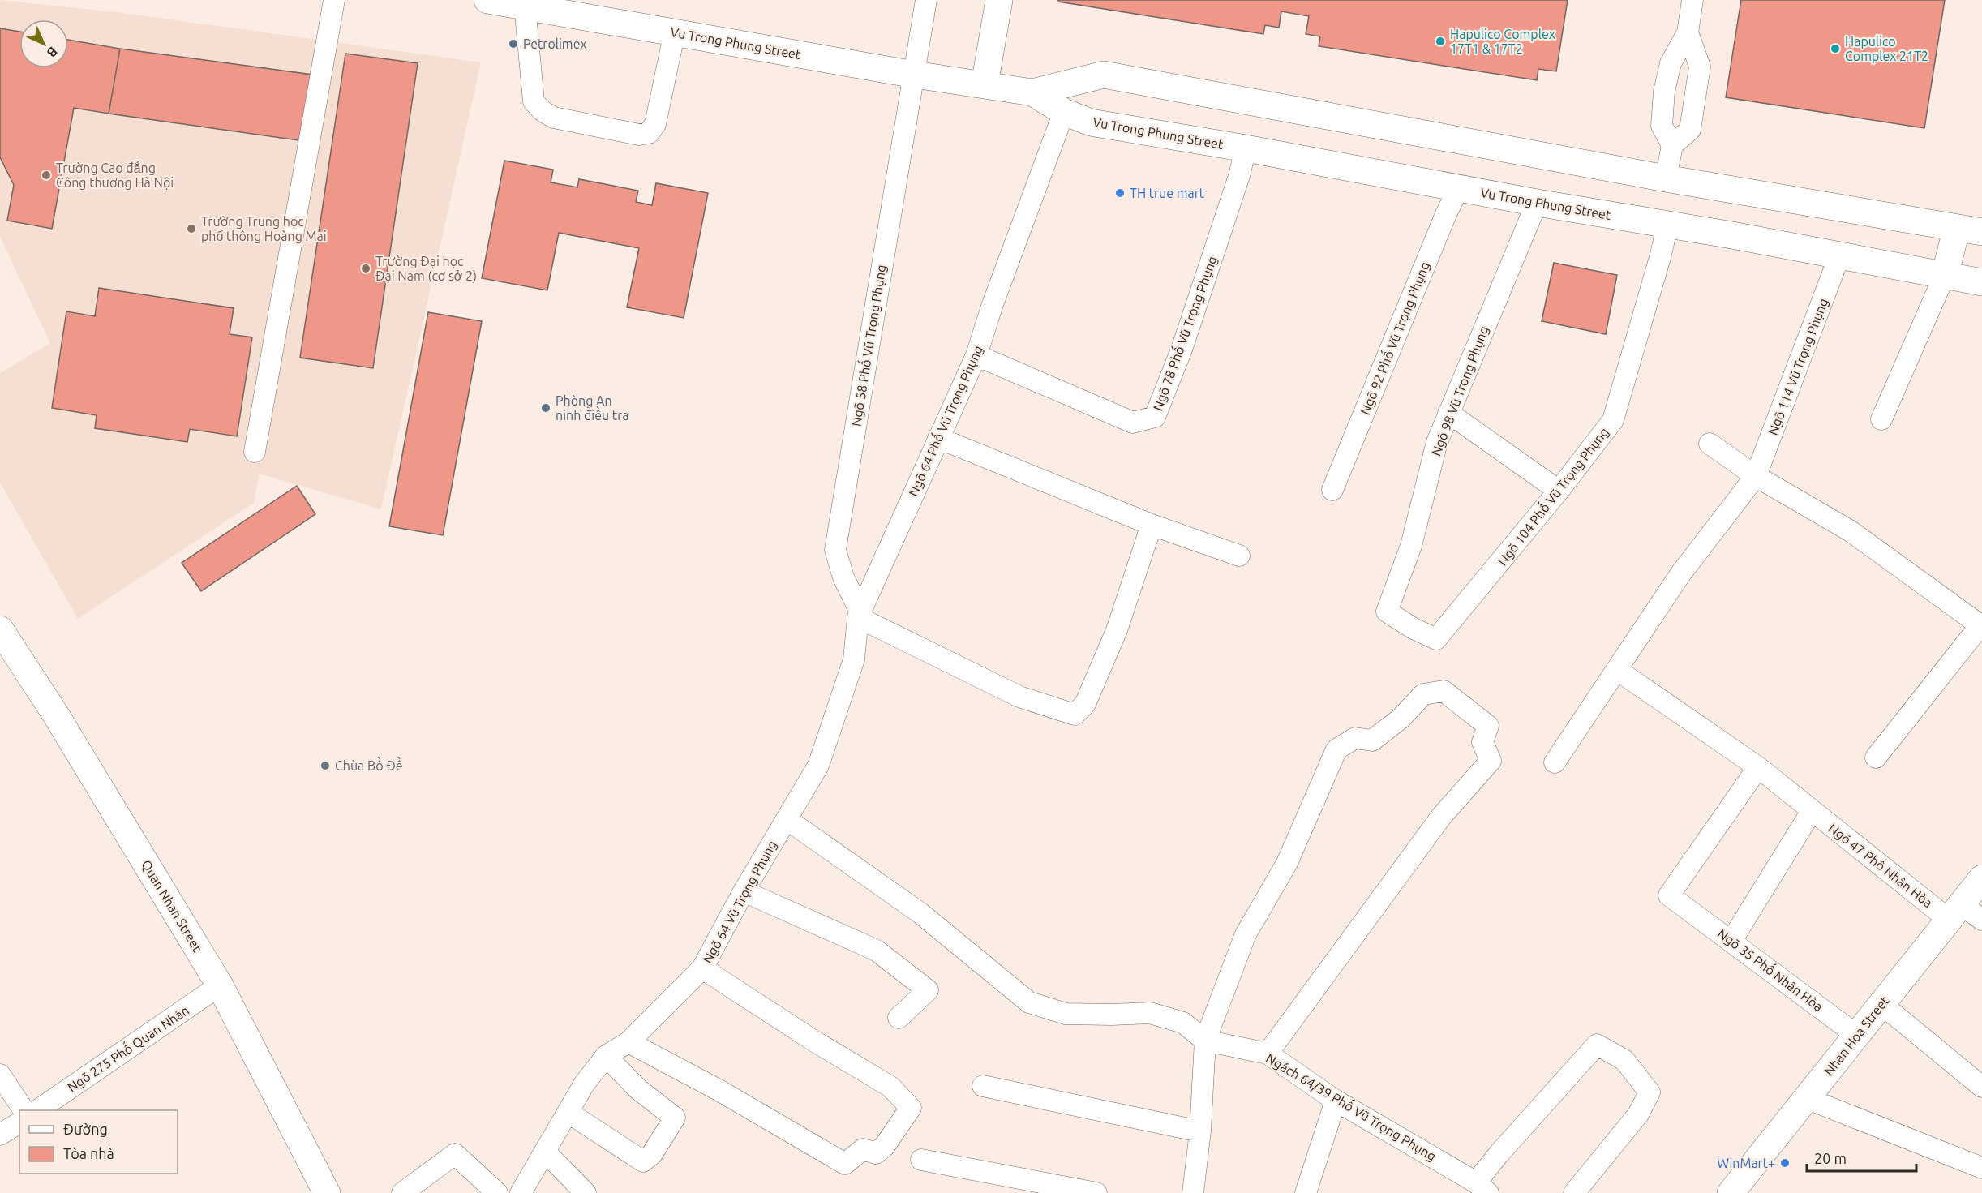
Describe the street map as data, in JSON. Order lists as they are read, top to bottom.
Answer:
{
  "streets": {
    "street": ["Vu Trong Phung Street", "Quan Nhan Street", "Nhan Hoa Street"],
    "lane": [
      "Ngõ 78 Phố Vũ Trọng Phụng",
      "Ngõ 92 Phố Vũ Trọng Phụng",
      "Ngõ 58 Phố Vũ Trọng Phụng",
      "Ngõ 114 Vũ Trọng Phụng",
      "Ngõ 98 Vũ Trọng Phụng",
      "Ngõ 64 Phố Vũ Trọng Phụng",
      "Ngõ 104 Phố Vũ Trọng Phụng",
      "Ngõ 47 Phố Nhân Hòa",
      "Ngõ 64 Vũ Trọng Phụng",
      "Ngõ 35 Phố Nhân Hòa",
      "Ngõ 275 Phố Quan Nhân",
      "Ngách 64/39 Phố Vũ Trọng Phụng"
    ]
  },
  "crossings": [
    ["Vu Trong Phung Street", "Ngõ 78 Phố Vũ Trọng Phụng"],
    ["Vu Trong Phung Street", "Ngõ 92 Phố Vũ Trọng Phụng"],
    ["Vu Trong Phung Street", "Ngõ 58 Phố Vũ Trọng Phụng"],
    ["Vu Trong Phung Street", "Ngõ 114 Vũ Trọng Phụng"],
    ["Vu Trong Phung Street", "Ngõ 98 Vũ Trọng Phụng"],
    ["Vu Trong Phung Street", "Ngõ 64 Phố Vũ Trọng Phụng"],
    ["Vu Trong Phung Street", "Ngõ 104 Phố Vũ Trọng Phụng"],
    ["Ngõ 78 Phố Vũ Trọng Phụng", "Ngõ 64 Phố Vũ Trọng Phụng"],
    ["Ngõ 58 Phố Vũ Trọng Phụng", "Ngõ 64 Phố Vũ Trọng Phụng"],
    ["Ngõ 58 Phố Vũ Trọng Phụng", "Ngõ 64 Vũ Trọng Phụng"],
    ["Ngõ 114 Vũ Trọng Phụng", "Ngõ 47 Phố Nhân Hòa"],
    ["Ngõ 98 Vũ Trọng Phụng", "Ngõ 104 Phố Vũ Trọng Phụng"],
    ["Ngõ 64 Phố Vũ Trọng Phụng", "Ngõ 64 Vũ Trọng Phụng"],
    ["Ngõ 47 Phố Nhân Hòa", "Ngõ 35 Phố Nhân Hòa"],
    ["Ngõ 47 Phố Nhân Hòa", "Nhan Hoa Street"],
    ["Quan Nhan Street", "Ngõ 275 Phố Quan Nhân"],
    ["Ngõ 35 Phố Nhân Hòa", "Nhan Hoa Street"]
  ],
  "places": [
    "Hapulico Complex 17T1 & 17T2",
    "Petrolimex",
    "Hapulico Complex 21T2",
    "Trường Cao đẳng Công thương Hà Nội",
    "TH true mart",
    "Trường Trung học phổ thông Hoàng Mai",
    "Trường Đại học Đại Nam (cơ sở 2)",
    "Phòng An ninh điều tra",
    "Chùa Bồ Đề",
    "WinMart+"
  ],
  "legend": ["Đường", "Tòa nhà"],
  "scale_bar": "20 m",
  "north": "bottom right"
}
